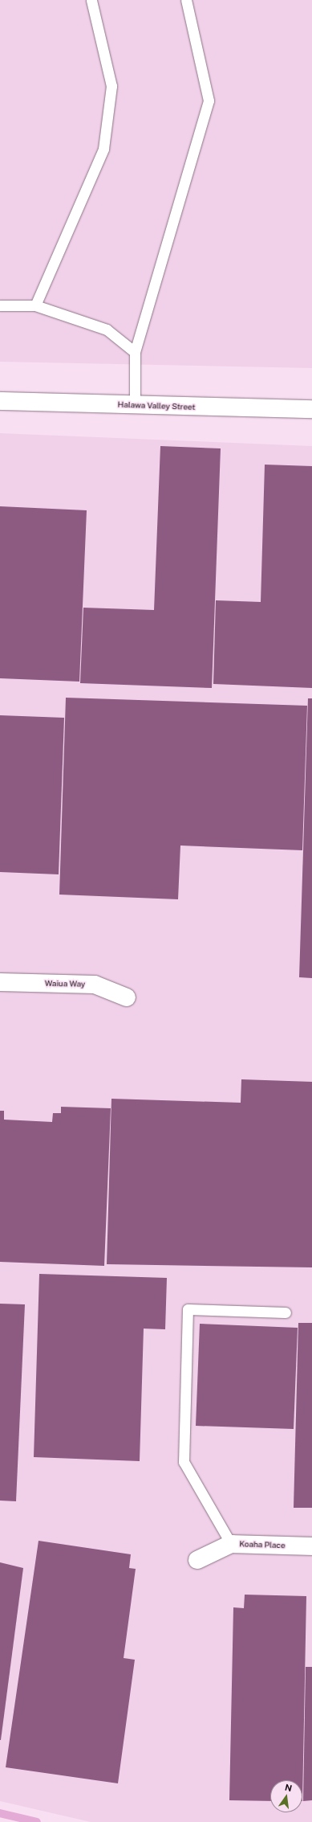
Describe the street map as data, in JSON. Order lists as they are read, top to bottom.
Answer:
{
  "streets": {
    "street": ["Halawa Valley Street", "Waiua Way", "Koaha Place"]
  },
  "north": "top"
}
